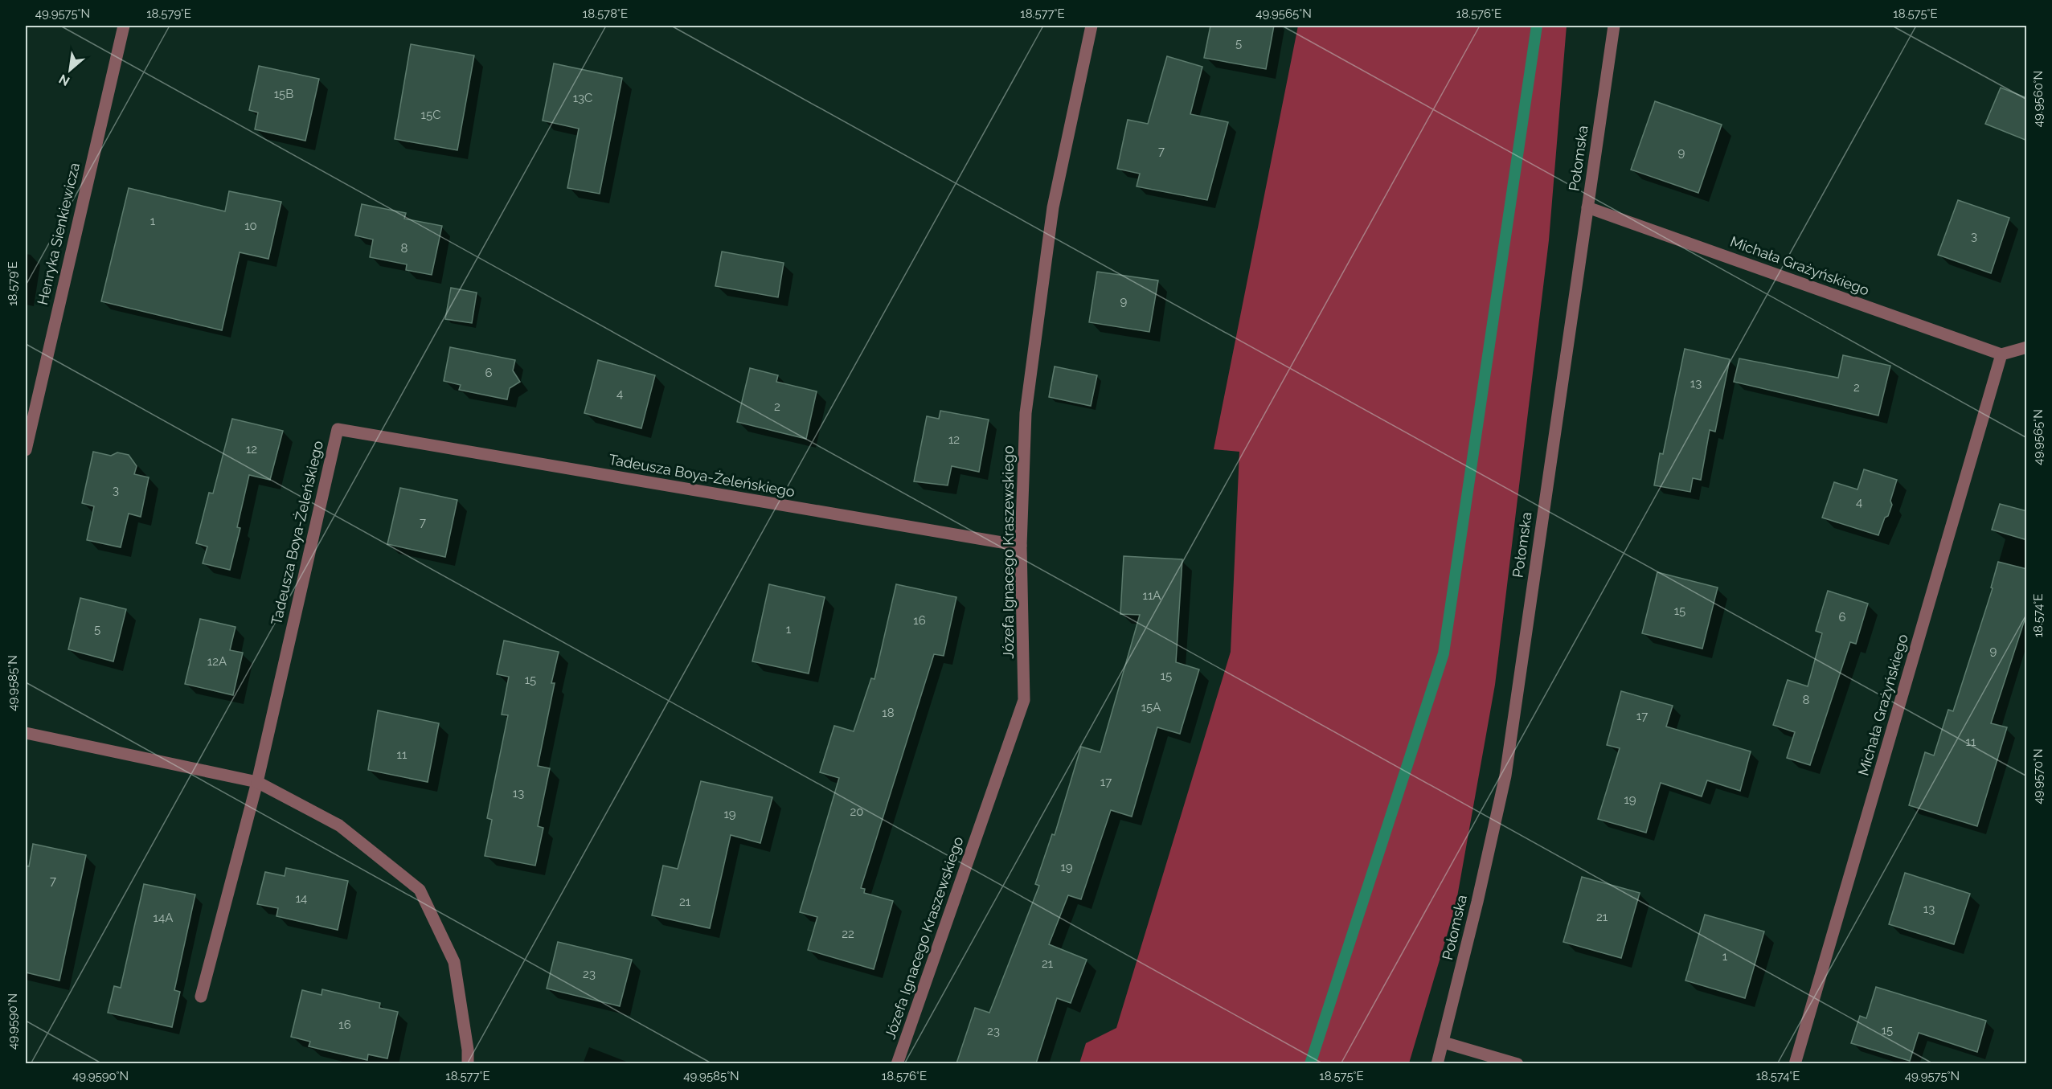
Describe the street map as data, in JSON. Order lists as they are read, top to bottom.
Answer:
{
  "streets": {
    "street": [
      "Połomska",
      "Henryka Sienkiewicza",
      "Michała Grażyńskiego",
      "Tadeusza Boya-Żeleńskiego",
      "Józefa Ignacego Kraszewskiego"
    ]
  },
  "crossings": [
    ["Połomska", "Michała Grażyńskiego"],
    ["Tadeusza Boya-Żeleńskiego", "Józefa Ignacego Kraszewskiego"]
  ],
  "house_numbers": [
    "5",
    "15B",
    "13C",
    "15C",
    "7",
    "9",
    "1",
    "10",
    "3",
    "8",
    "9",
    "6",
    "13",
    "2",
    "4",
    "2",
    "12",
    "12",
    "3",
    "4",
    "7",
    "11A",
    "15",
    "6",
    "16",
    "5",
    "1",
    "9",
    "12A",
    "15",
    "15",
    "8",
    "15A",
    "18",
    "17",
    "11",
    "11",
    "17",
    "13",
    "19",
    "20",
    "19",
    "19",
    "7",
    "14",
    "21",
    "13",
    "21",
    "14A",
    "22",
    "1",
    "21",
    "23",
    "16",
    "15",
    "23"
  ],
  "north": "bottom left",
  "coordinates": [
    "49.9575°N",
    "18.579°E",
    "18.578°E",
    "18.577°E",
    "49.9565°N",
    "18.576°E",
    "18.575°E",
    "49.9560°N",
    "18.574°E",
    "49.9585°N",
    "49.9570°N",
    "49.9590°N"
  ]
}
